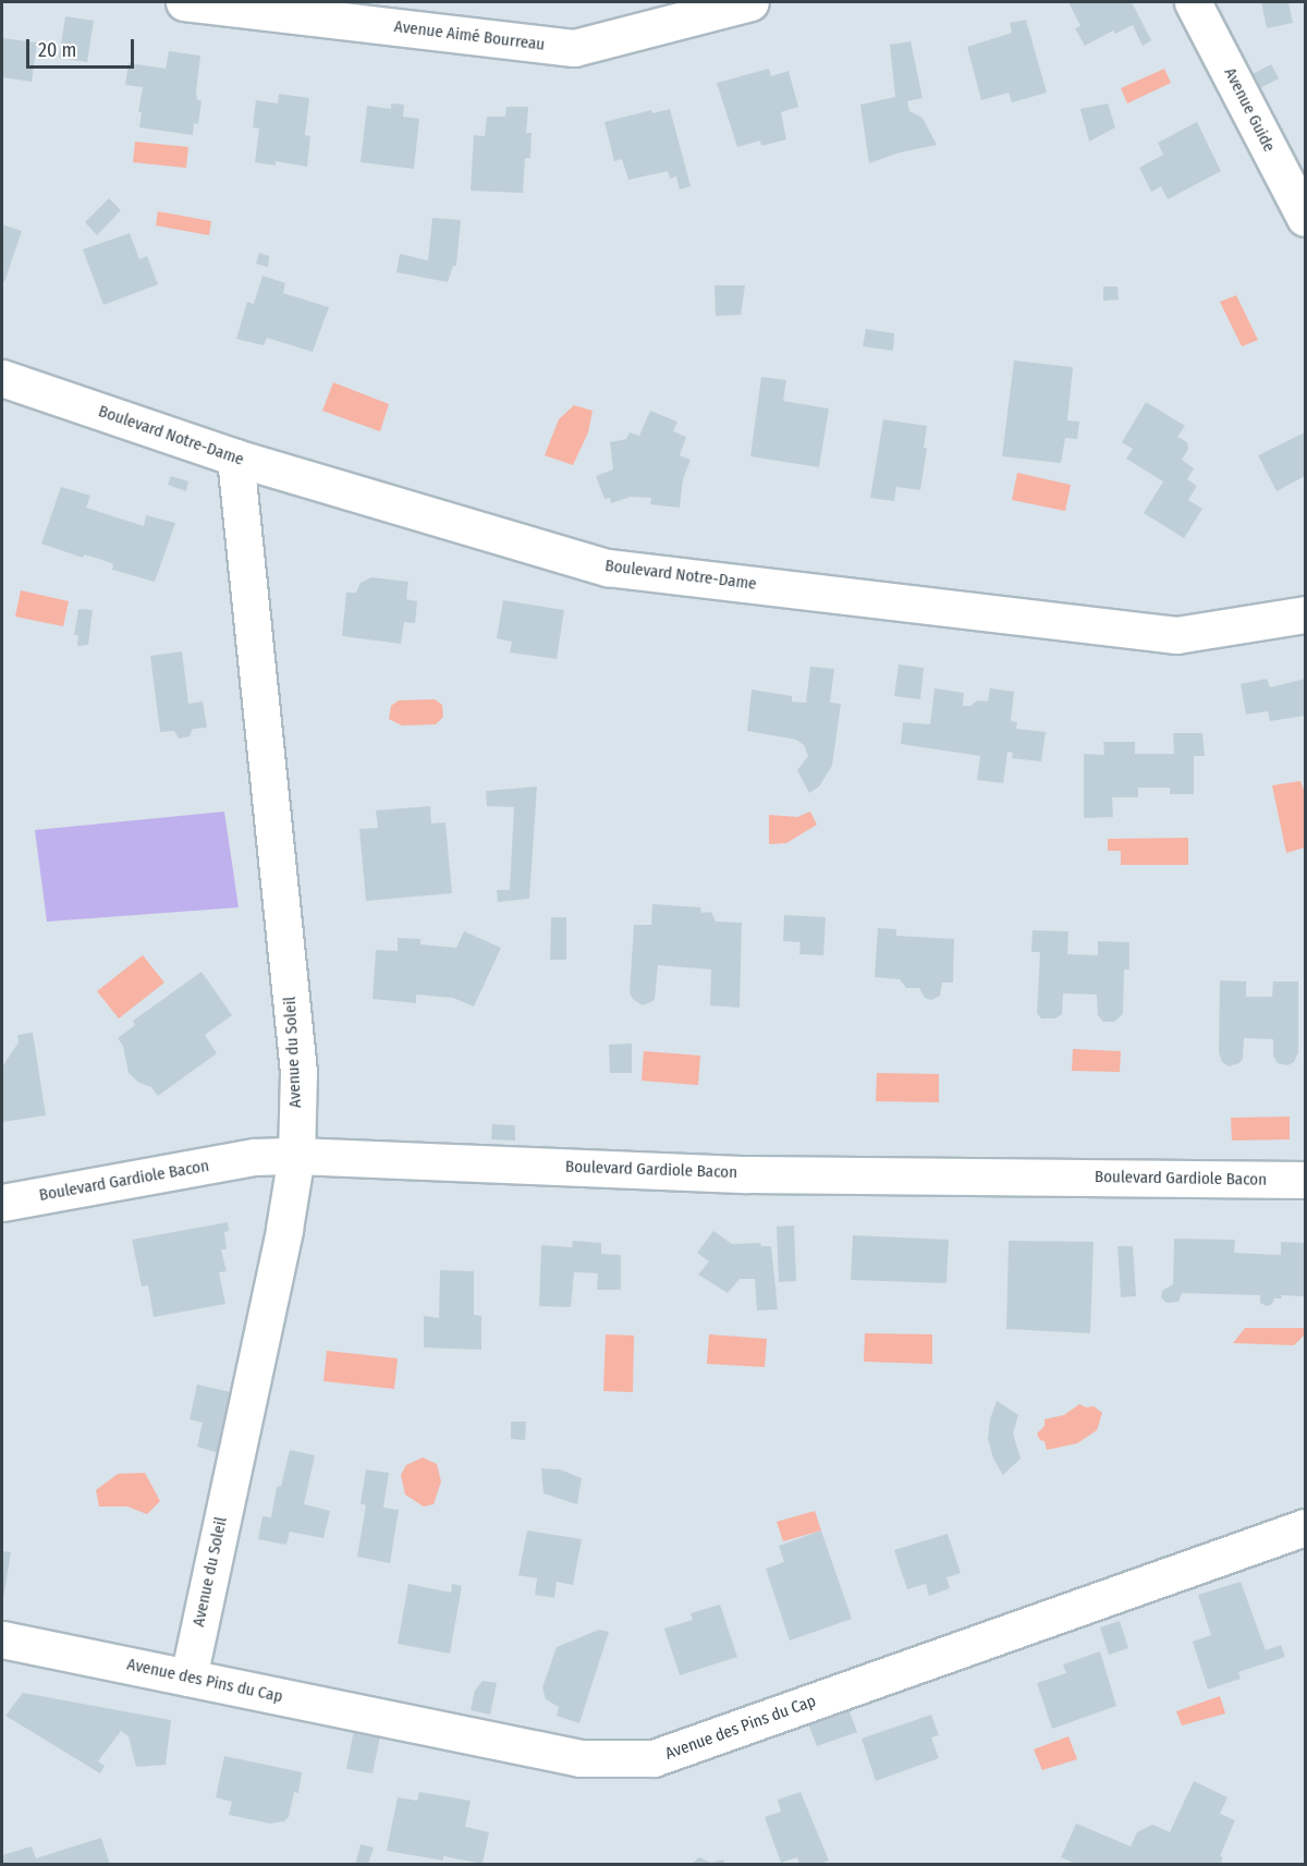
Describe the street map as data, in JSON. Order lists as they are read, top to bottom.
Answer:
{
  "streets": {
    "street": [
      "Avenue Aimé Bourreau",
      "Avenue Guide",
      "Boulevard Notre-Dame",
      "Avenue du Soleil",
      "Boulevard Gardiole Bacon",
      "Avenue des Pins du Cap"
    ]
  },
  "crossings": [
    ["Boulevard Notre-Dame", "Avenue du Soleil"],
    ["Avenue du Soleil", "Boulevard Gardiole Bacon"],
    ["Avenue du Soleil", "Avenue des Pins du Cap"]
  ],
  "scale_bar": "20 m"
}
